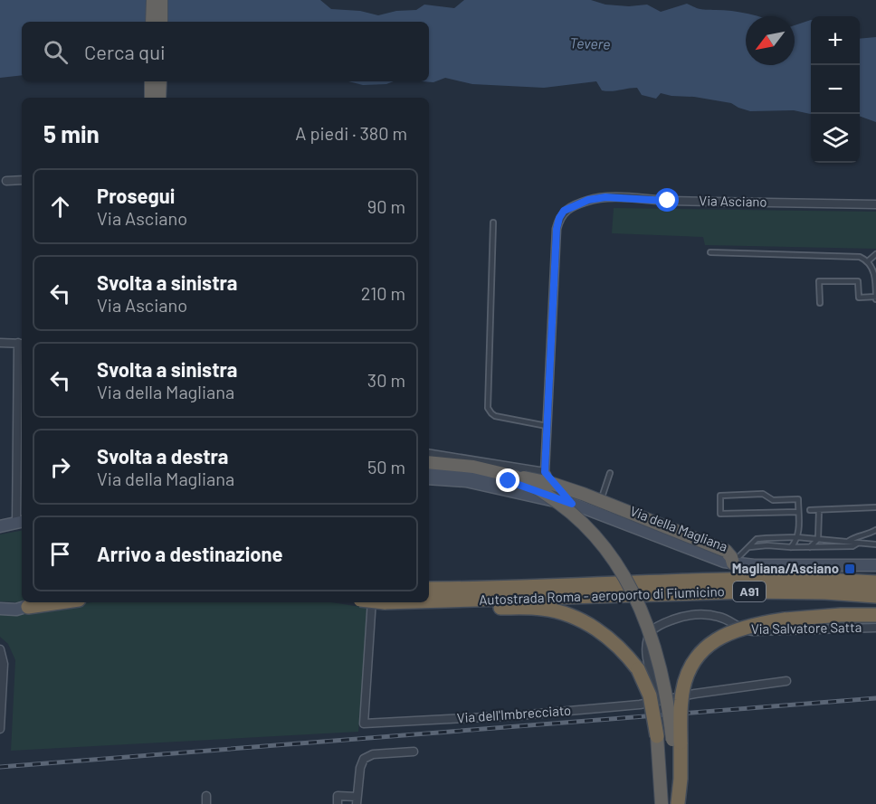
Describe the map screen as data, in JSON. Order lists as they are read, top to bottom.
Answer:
{
  "streets": {
    "highway": ["A91", "Autostrada Roma - aeroporto di Fiumicino"],
    "main road": ["Via della Magliana"],
    "street": ["Via Asciano", "Via Salvatore Satta", "Via dell'Imbrecciato"]
  },
  "crossings": [
    ["Via Asciano", "Via della Magliana"],
    ["Via Salvatore Satta", "Via dell'Imbrecciato"]
  ],
  "water": ["Tevere"],
  "places": {
    "transit": ["Magliana/Asciano"]
  },
  "north": "bottom left",
  "page": {
    "map_buttons": ["+", "−"],
    "search": "Cerca qui",
    "heading": ["5 min", "A piedi · 380 m"],
    "list": [
      ["Prosegui", "Via Asciano", "90 m"],
      ["Svolta a sinistra", "Via Asciano", "210 m"],
      ["Svolta a sinistra", "Via della Magliana", "30 m"],
      ["Svolta a destra", "Via della Magliana", "50 m"],
      "Arrivo a destinazione"
    ]
  }
}
